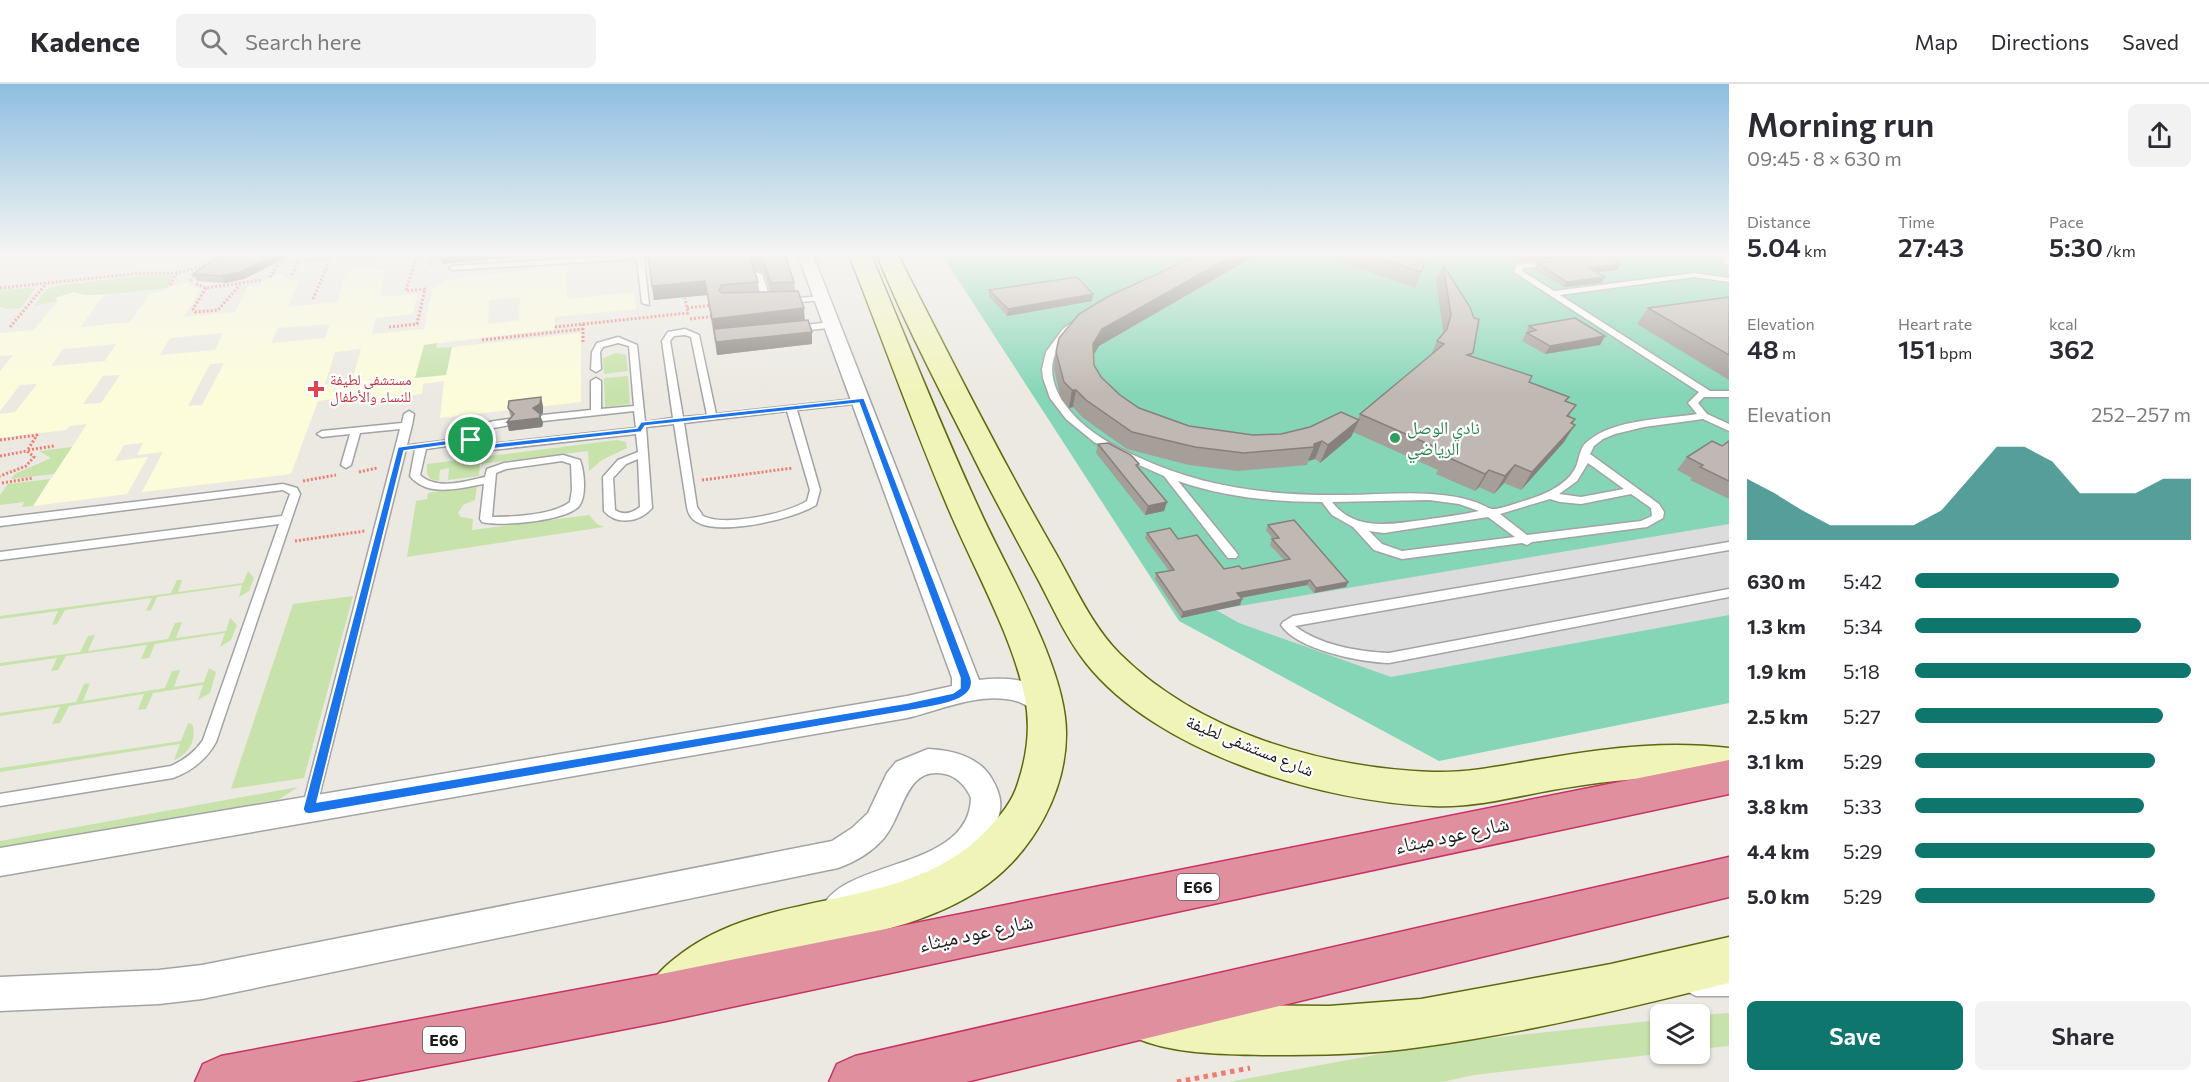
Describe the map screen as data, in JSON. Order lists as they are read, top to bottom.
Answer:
{
  "streets": {
    "highway": ["شارع عود ميثاء", "E66"],
    "main road": ["شارع مستشفى لطيفة"]
  },
  "places": {
    "health": ["مستشفى لطيفة للنساء والأطفال"],
    "other": ["نادي الوصل الرياضي"]
  },
  "page": {
    "header": "Kadence",
    "search": "Search here",
    "nav": ["Map", "Directions", "Saved"],
    "heading": ["Morning run", "09:45 · 8 × 630 m"],
    "stats": [
      ["Distance", "5.04 km"],
      ["Time", "27:43"],
      ["Pace", "5:30 /km"],
      ["Elevation", "48 m"],
      ["Heart rate", "151 bpm"],
      ["kcal", "362"]
    ],
    "chart": ["Elevation", "252–257 m"],
    "list": [
      {
        "name": "630 m",
        "note": "5:42"
      },
      {
        "name": "1.3 km",
        "note": "5:34"
      },
      {
        "name": "1.9 km",
        "note": "5:18"
      },
      {
        "name": "2.5 km",
        "note": "5:27"
      },
      {
        "name": "3.1 km",
        "note": "5:29"
      },
      {
        "name": "3.8 km",
        "note": "5:33"
      },
      {
        "name": "4.4 km",
        "note": "5:29"
      },
      {
        "name": "5.0 km",
        "note": "5:29"
      }
    ],
    "buttons": ["Save", "Share"]
  }
}
